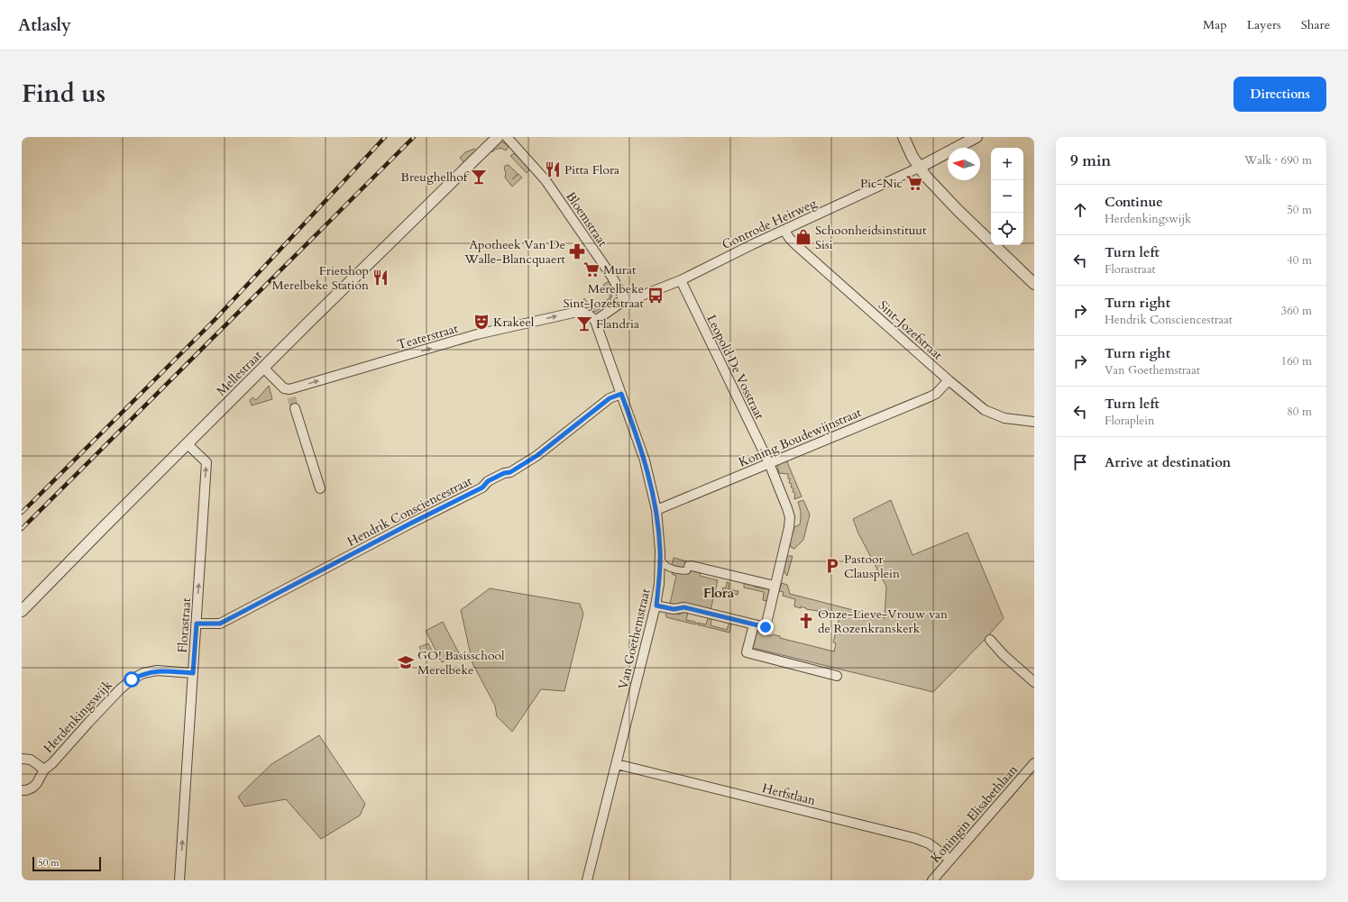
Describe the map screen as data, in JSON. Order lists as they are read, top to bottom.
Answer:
{
  "streets": {
    "street": [
      "Bloemstraat",
      "Gontrode Heirweg",
      "Sint-Jozefstraat",
      "Teaterstraat",
      "Leopold De Vosstraat",
      "Mellestraat",
      "Koning Boudewijnstraat",
      "Hendrik Consciencestraat",
      "Florastraat",
      "Van Goethemstraat",
      "Herdenkingswijk",
      "Herfstlaan",
      "Koningin Elisabethlaan"
    ]
  },
  "crossings": [
    ["Bloemstraat", "Gontrode Heirweg"],
    ["Gontrode Heirweg", "Sint-Jozefstraat"],
    ["Gontrode Heirweg", "Teaterstraat"],
    ["Gontrode Heirweg", "Leopold De Vosstraat"],
    ["Gontrode Heirweg", "Van Goethemstraat"],
    ["Sint-Jozefstraat", "Koning Boudewijnstraat"],
    ["Teaterstraat", "Mellestraat"],
    ["Teaterstraat", "Van Goethemstraat"],
    ["Leopold De Vosstraat", "Koning Boudewijnstraat"],
    ["Mellestraat", "Florastraat"],
    ["Koning Boudewijnstraat", "Van Goethemstraat"],
    ["Hendrik Consciencestraat", "Florastraat"],
    ["Hendrik Consciencestraat", "Van Goethemstraat"],
    ["Florastraat", "Herdenkingswijk"],
    ["Van Goethemstraat", "Herfstlaan"],
    ["Herfstlaan", "Koningin Elisabethlaan"]
  ],
  "one_way": ["Teaterstraat", "Florastraat"],
  "districts": ["Flora"],
  "places": {
    "restaurant": ["Pitta Flora", "Frietshop Merelbeke Station"],
    "bar": ["Breughelhof", "Flandria"],
    "supermarket": ["Pic-Nic", "Murat"],
    "shop": ["Schoonheidsinstituut Sisi"],
    "pharmacy": ["Apotheek Van De Walle-Blancquaert"],
    "bus stop": ["Merelbeke Sint-Jozefstraat"],
    "theatre": ["Krakeel"],
    "parking": ["Pastoor Clausplein"],
    "church": ["Onze-Lieve-Vrouw van de Rozenkranskerk"],
    "school or university": ["GO! Basisschool Merelbeke"]
  },
  "scale_bar": "50 m",
  "north": "left",
  "page": {
    "header": "Atlasly",
    "nav": ["Map", "Layers", "Share"],
    "title": "Find us",
    "buttons": "Directions",
    "heading": ["9 min", "Walk · 690 m"],
    "map_buttons": ["+", "−"],
    "list": [
      ["Continue", "Herdenkingswijk", "50 m"],
      ["Turn left", "Florastraat", "40 m"],
      ["Turn right", "Hendrik Consciencestraat", "360 m"],
      ["Turn right", "Van Goethemstraat", "160 m"],
      ["Turn left", "Floraplein", "80 m"],
      "Arrive at destination"
    ],
    "scale": "50 m"
  }
}
